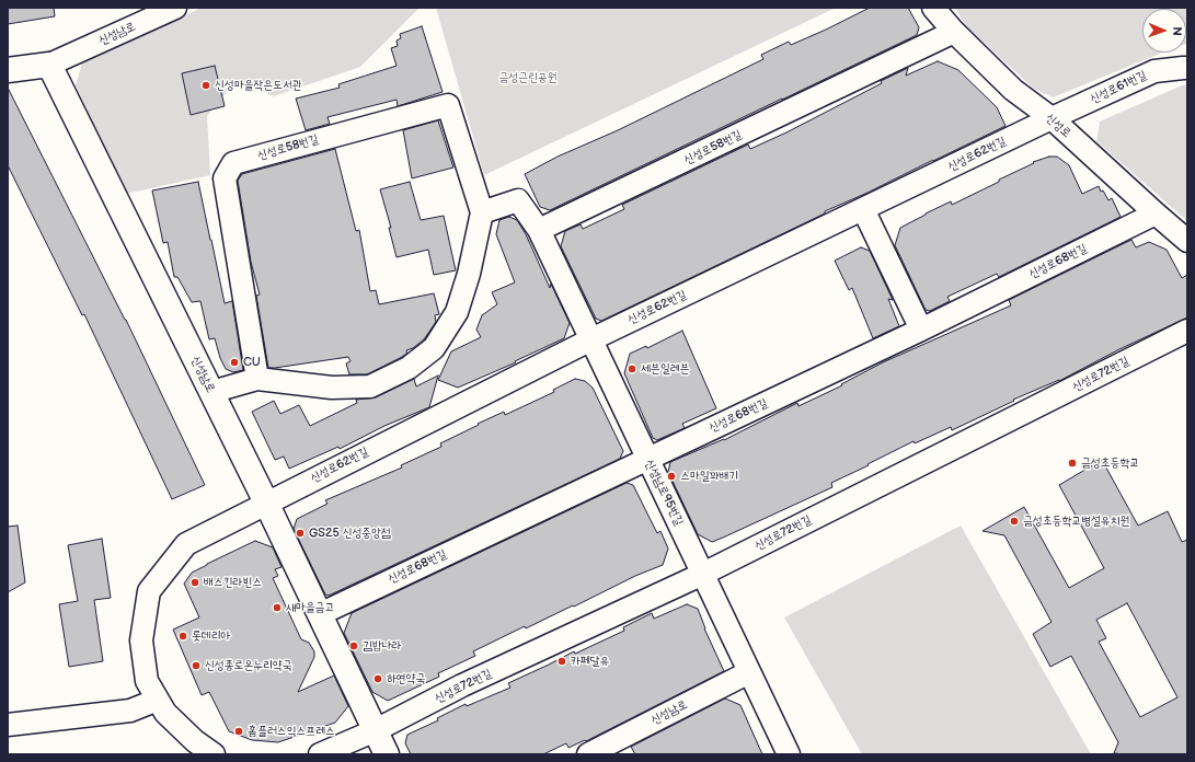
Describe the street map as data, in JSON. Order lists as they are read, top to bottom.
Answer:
{
  "streets": {
    "street": [
      "신성남로",
      "신성로61번길",
      "신성로",
      "신성로58번길",
      "신성로62번길",
      "신성로68번길",
      "신성로72번길",
      "신성남로95번길"
    ]
  },
  "crossings": [
    ["신성남로", "신성로58번길"],
    ["신성남로", "신성로62번길"],
    ["신성남로", "신성로68번길"],
    ["신성남로", "신성로72번길"],
    ["신성남로", "신성남로95번길"],
    ["신성로61번길", "신성로"],
    ["신성로61번길", "신성로62번길"],
    ["신성로", "신성로58번길"],
    ["신성로", "신성로62번길"],
    ["신성로", "신성로68번길"],
    ["신성로58번길", "신성남로95번길"],
    ["신성로62번길", "신성남로95번길"],
    ["신성로68번길", "신성남로95번길"],
    ["신성로72번길", "신성남로95번길"]
  ],
  "parks": ["금성근린공원"],
  "places": [
    "신성마을작은도서관",
    "CU",
    "세븐일레븐",
    "금성초등학교",
    "스마일꽈배기",
    "금성초등학교병설유치원",
    "GS25 신성중앙점",
    "배스킨라빈스",
    "새마을금고",
    "롯데리아",
    "김밥나라",
    "카페달유",
    "신성종로온누리약국",
    "하연약국",
    "홈플러스익스프레스"
  ],
  "north": "right"
}
